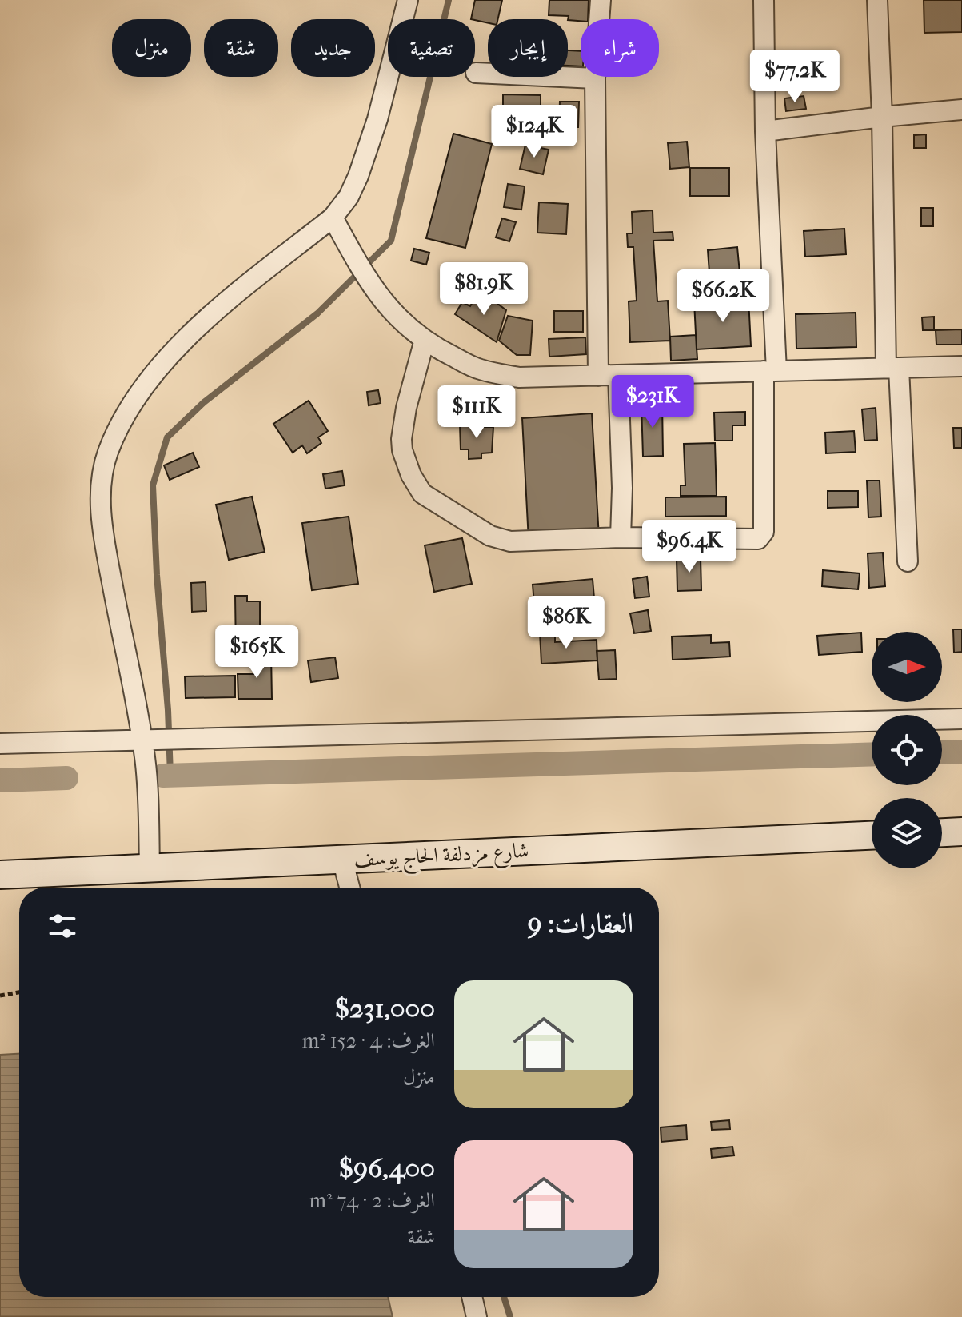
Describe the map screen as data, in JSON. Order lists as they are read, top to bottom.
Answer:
{
  "streets": {
    "street": ["شارع مزدلفة الحاج يوسف"]
  },
  "north": "right",
  "page": {
    "chip": [
      "شراء",
      "إيجار",
      "تصفية",
      "جديد",
      "شقة",
      "منزل"
    ],
    "price": [
      "$77.2K",
      "$124K",
      "$81.9K",
      "$66.2K",
      "$231K",
      "$111K",
      "$96.4K",
      "$86K",
      "$165K"
    ],
    "heading": "العقارات: 9",
    "list": [
      {
        "name": "$231,000",
        "note": "الغرف: 4 · 152 m² · منزل"
      },
      {
        "name": "$96,400",
        "note": "الغرف: 2 · 74 m² · شقة"
      }
    ]
  }
}
